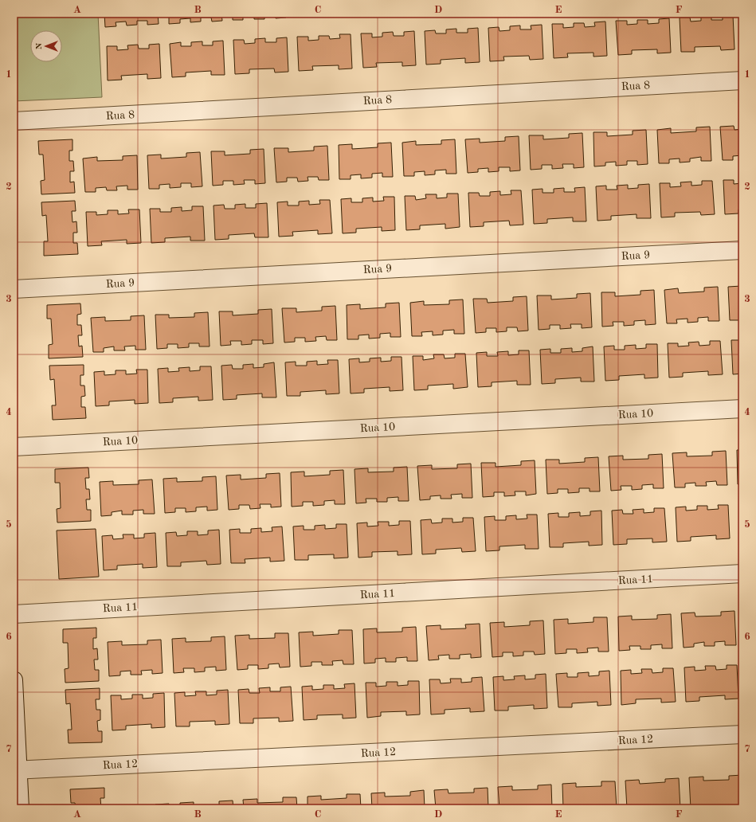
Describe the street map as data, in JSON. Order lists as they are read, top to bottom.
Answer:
{
  "streets": {
    "street": [
      "Rua 8",
      "Rua 9",
      "Rua 10",
      "Rua 11",
      "Rua 12"
    ]
  },
  "north": "left",
  "grid": {
    "columns": [
      "A",
      "B",
      "C",
      "D",
      "E",
      "F"
    ],
    "rows": [
      "1",
      "2",
      "3",
      "4",
      "5",
      "6",
      "7"
    ]
  }
}
